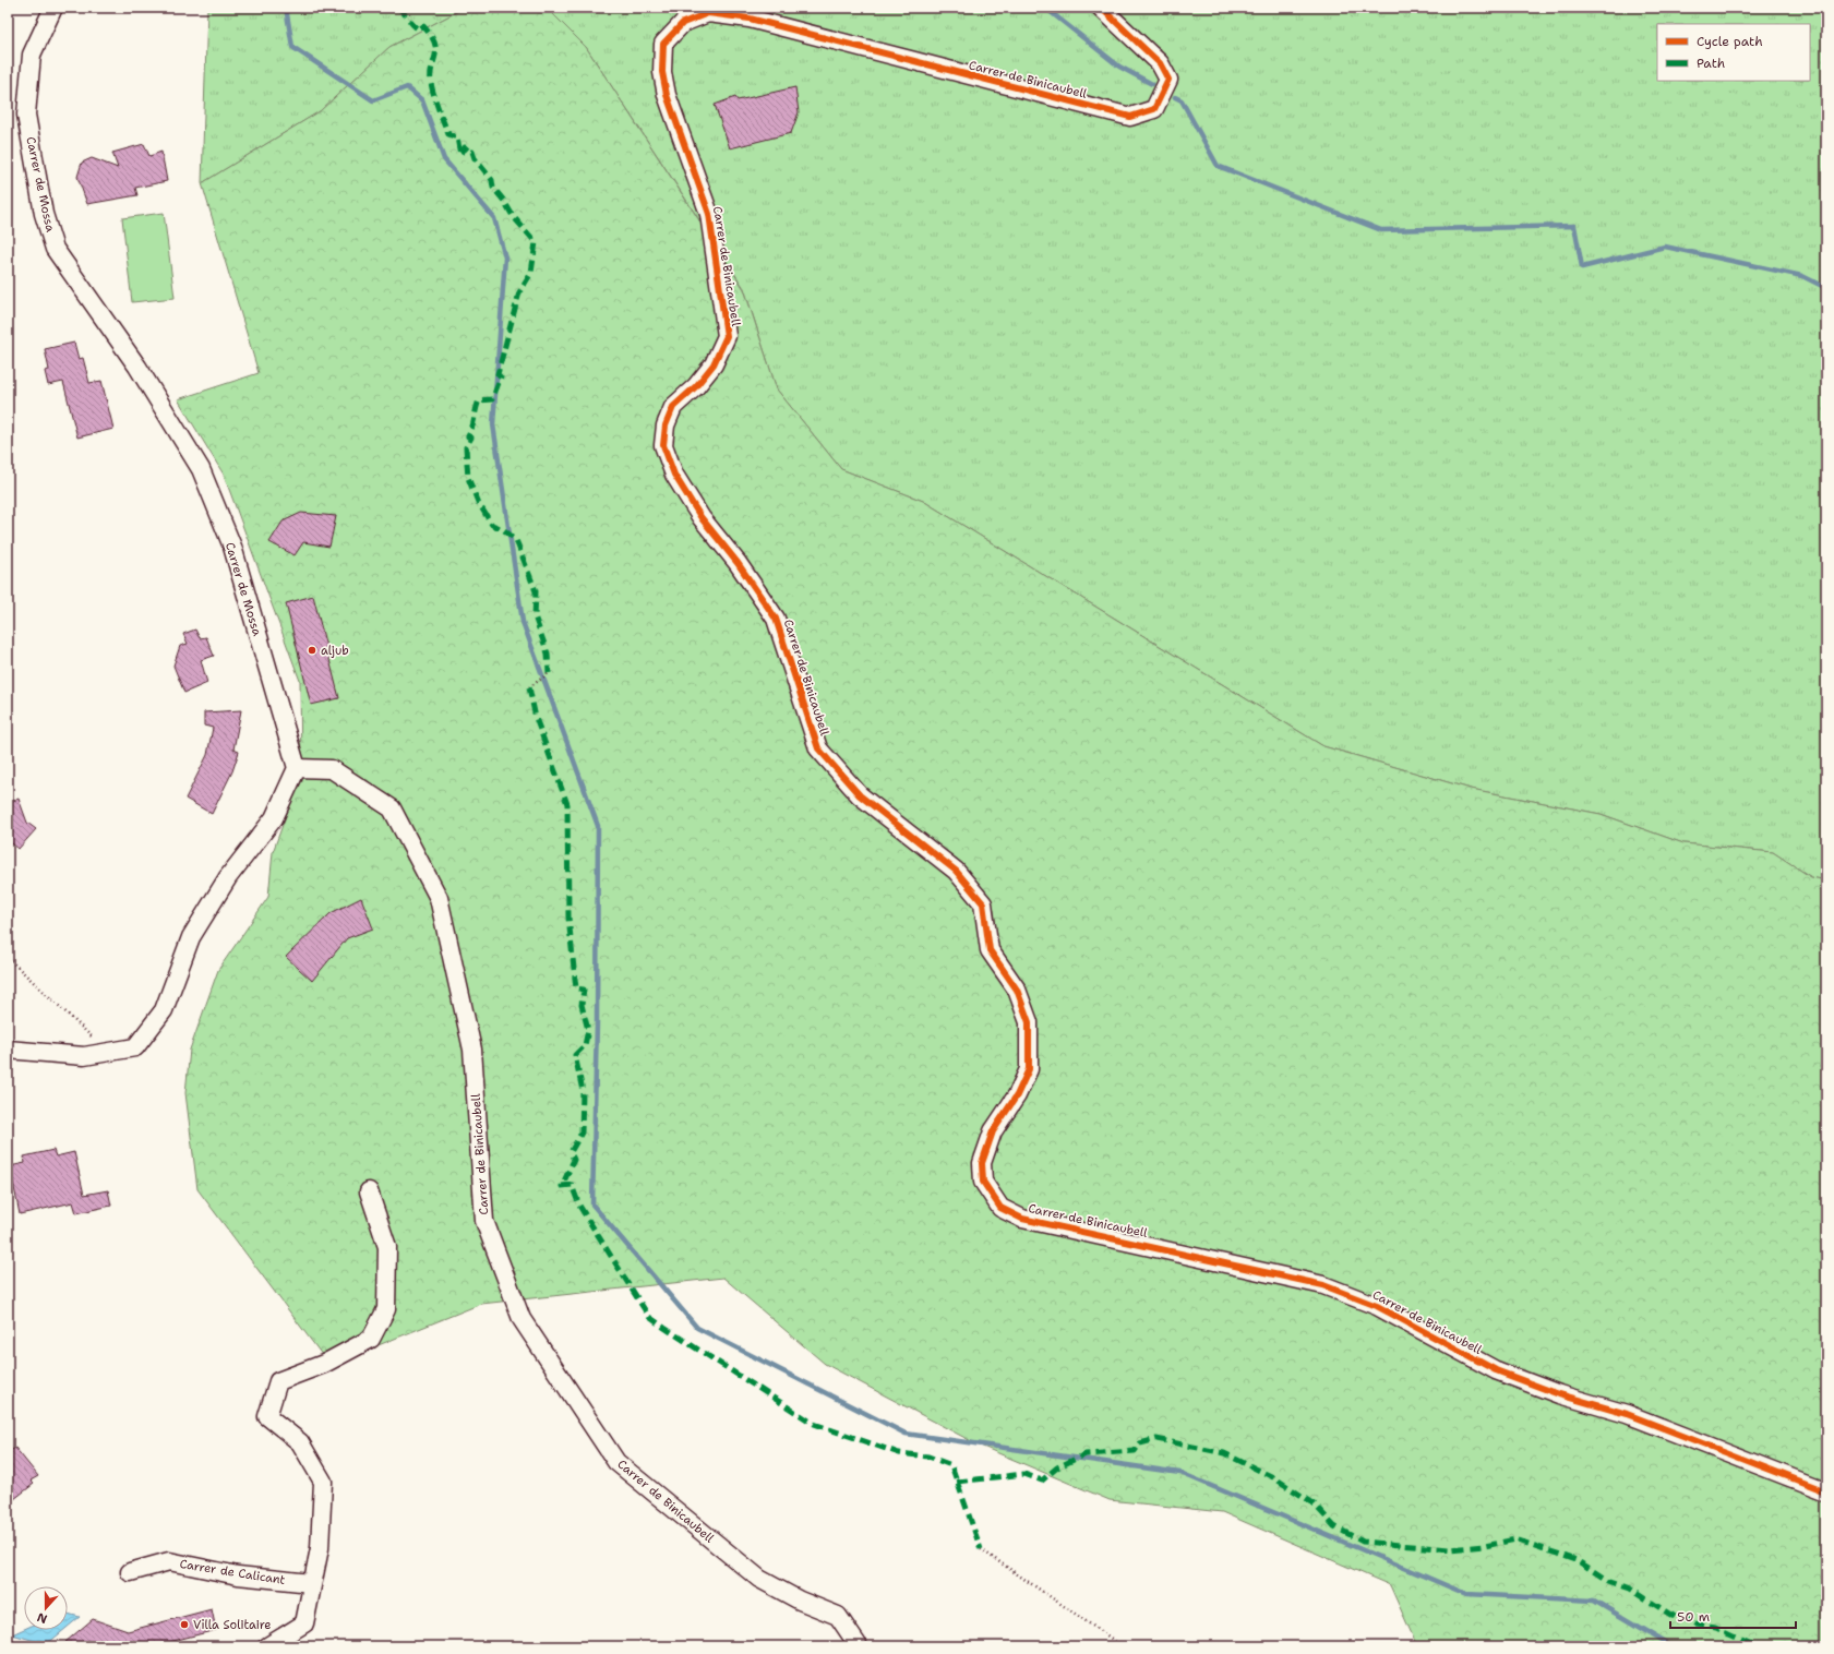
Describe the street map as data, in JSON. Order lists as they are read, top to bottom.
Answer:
{
  "streets": {
    "street": ["Carrer de Binicaubell", "Carrer de Mossa", "Carrer de Calicant"]
  },
  "crossings": [
    ["Carrer de Binicaubell", "Carrer de Mossa"]
  ],
  "places": ["aljub", "Villa Solitaire"],
  "legend": ["Cycle path", "Path"],
  "scale_bar": "50 m",
  "north": "bottom"
}
